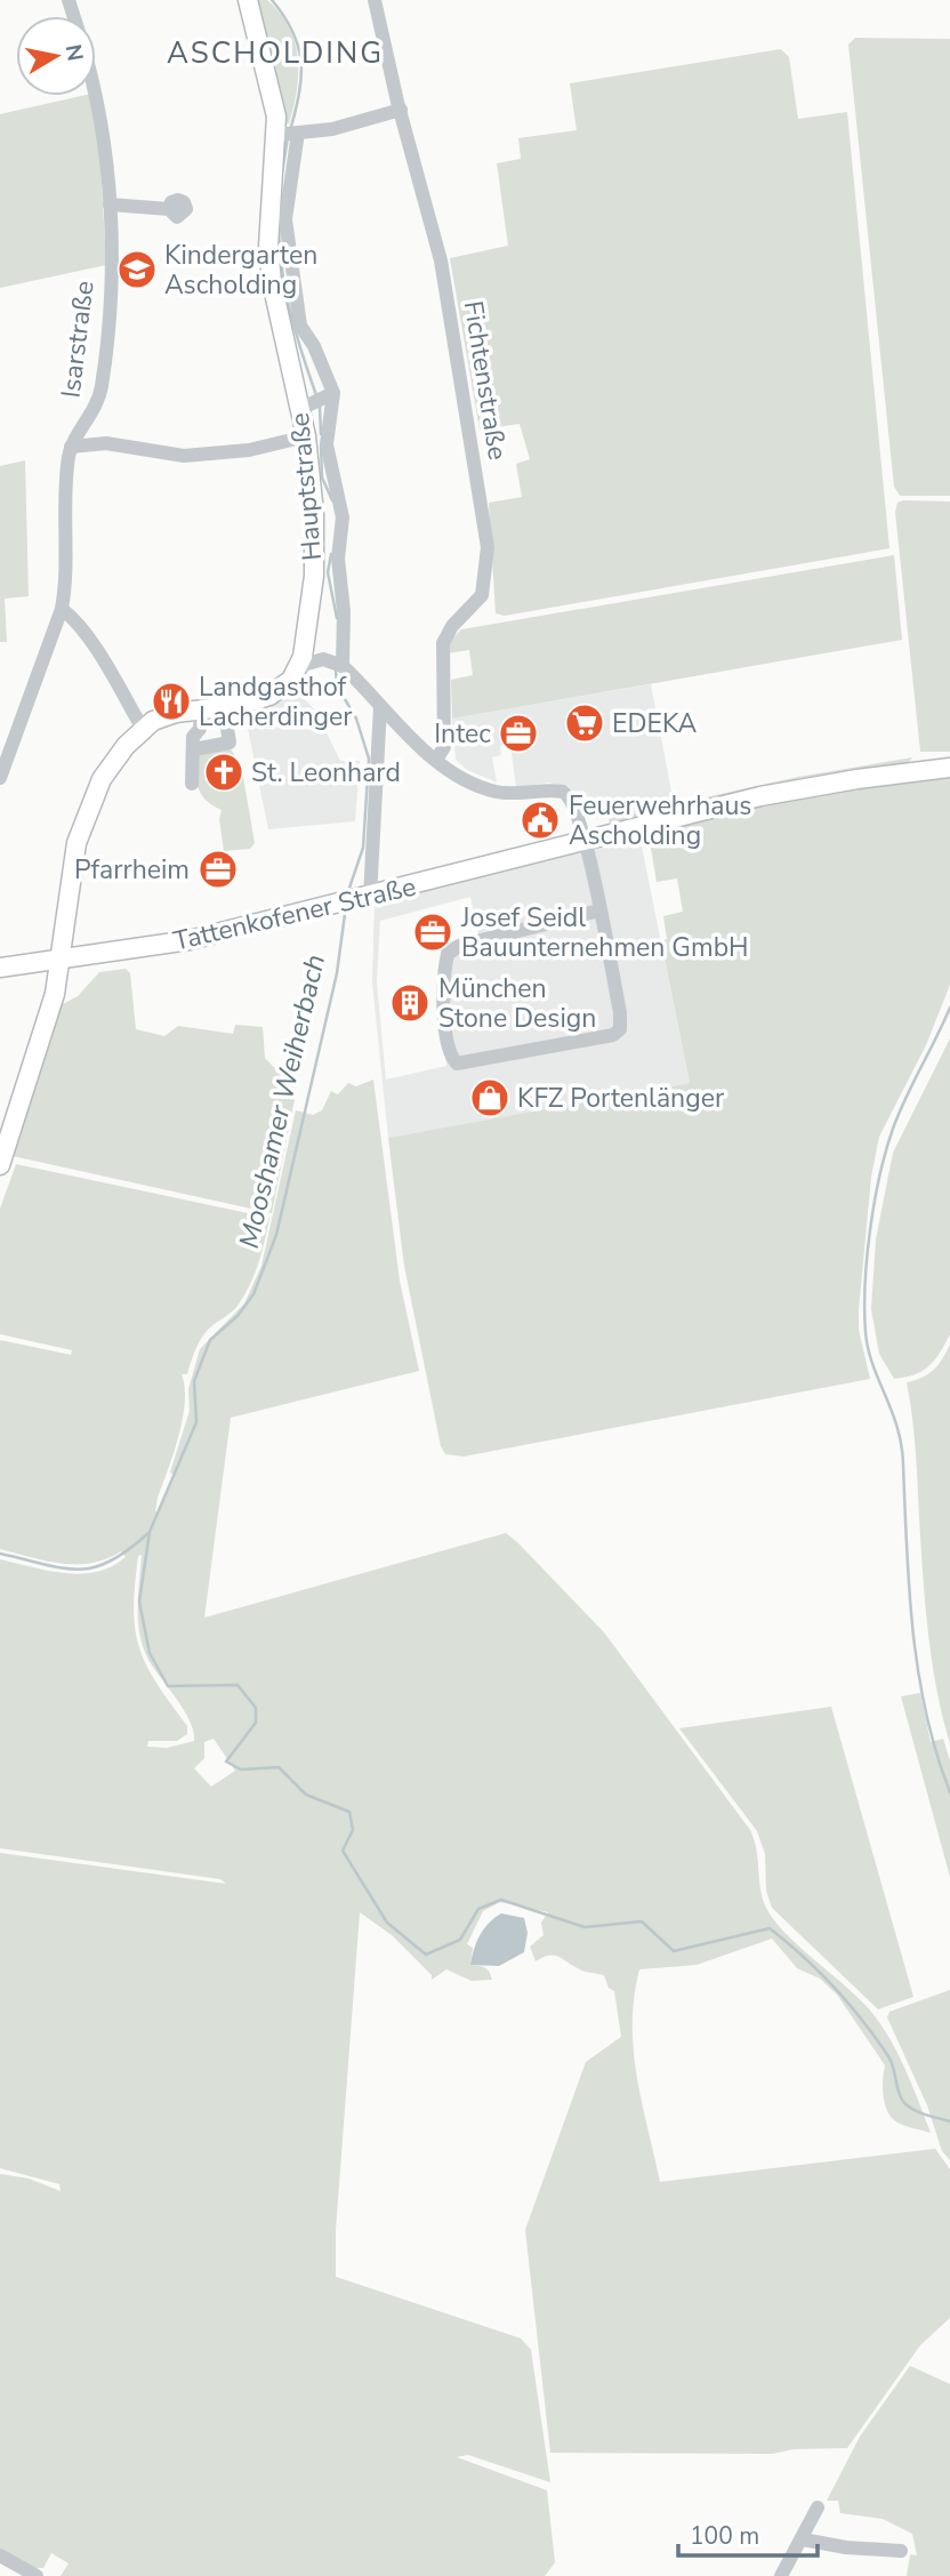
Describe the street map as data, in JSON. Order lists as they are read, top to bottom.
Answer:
{
  "streets": {
    "main road": ["Hauptstraße", "Tattenkofener Straße"],
    "street": ["Isarstraße", "Fichtenstraße"]
  },
  "crossings": [
    ["Hauptstraße", "Tattenkofener Straße"]
  ],
  "districts": ["ASCHOLDING"],
  "water": ["Mooshamer Weiherbach"],
  "places": {
    "school or university": ["Kindergarten Ascholding"],
    "restaurant": ["Landgasthof Lacherdinger"],
    "supermarket": ["EDEKA"],
    "office": ["Intec", "Pfarrheim", "Josef Seidl Bauunternehmen GmbH"],
    "church": ["St. Leonhard"],
    "public building": ["Feuerwehrhaus Ascholding"],
    "building": ["München Stone Design"],
    "shop": ["KFZ Portenlänger"]
  },
  "scale_bar": "100 m",
  "north": "right"
}
